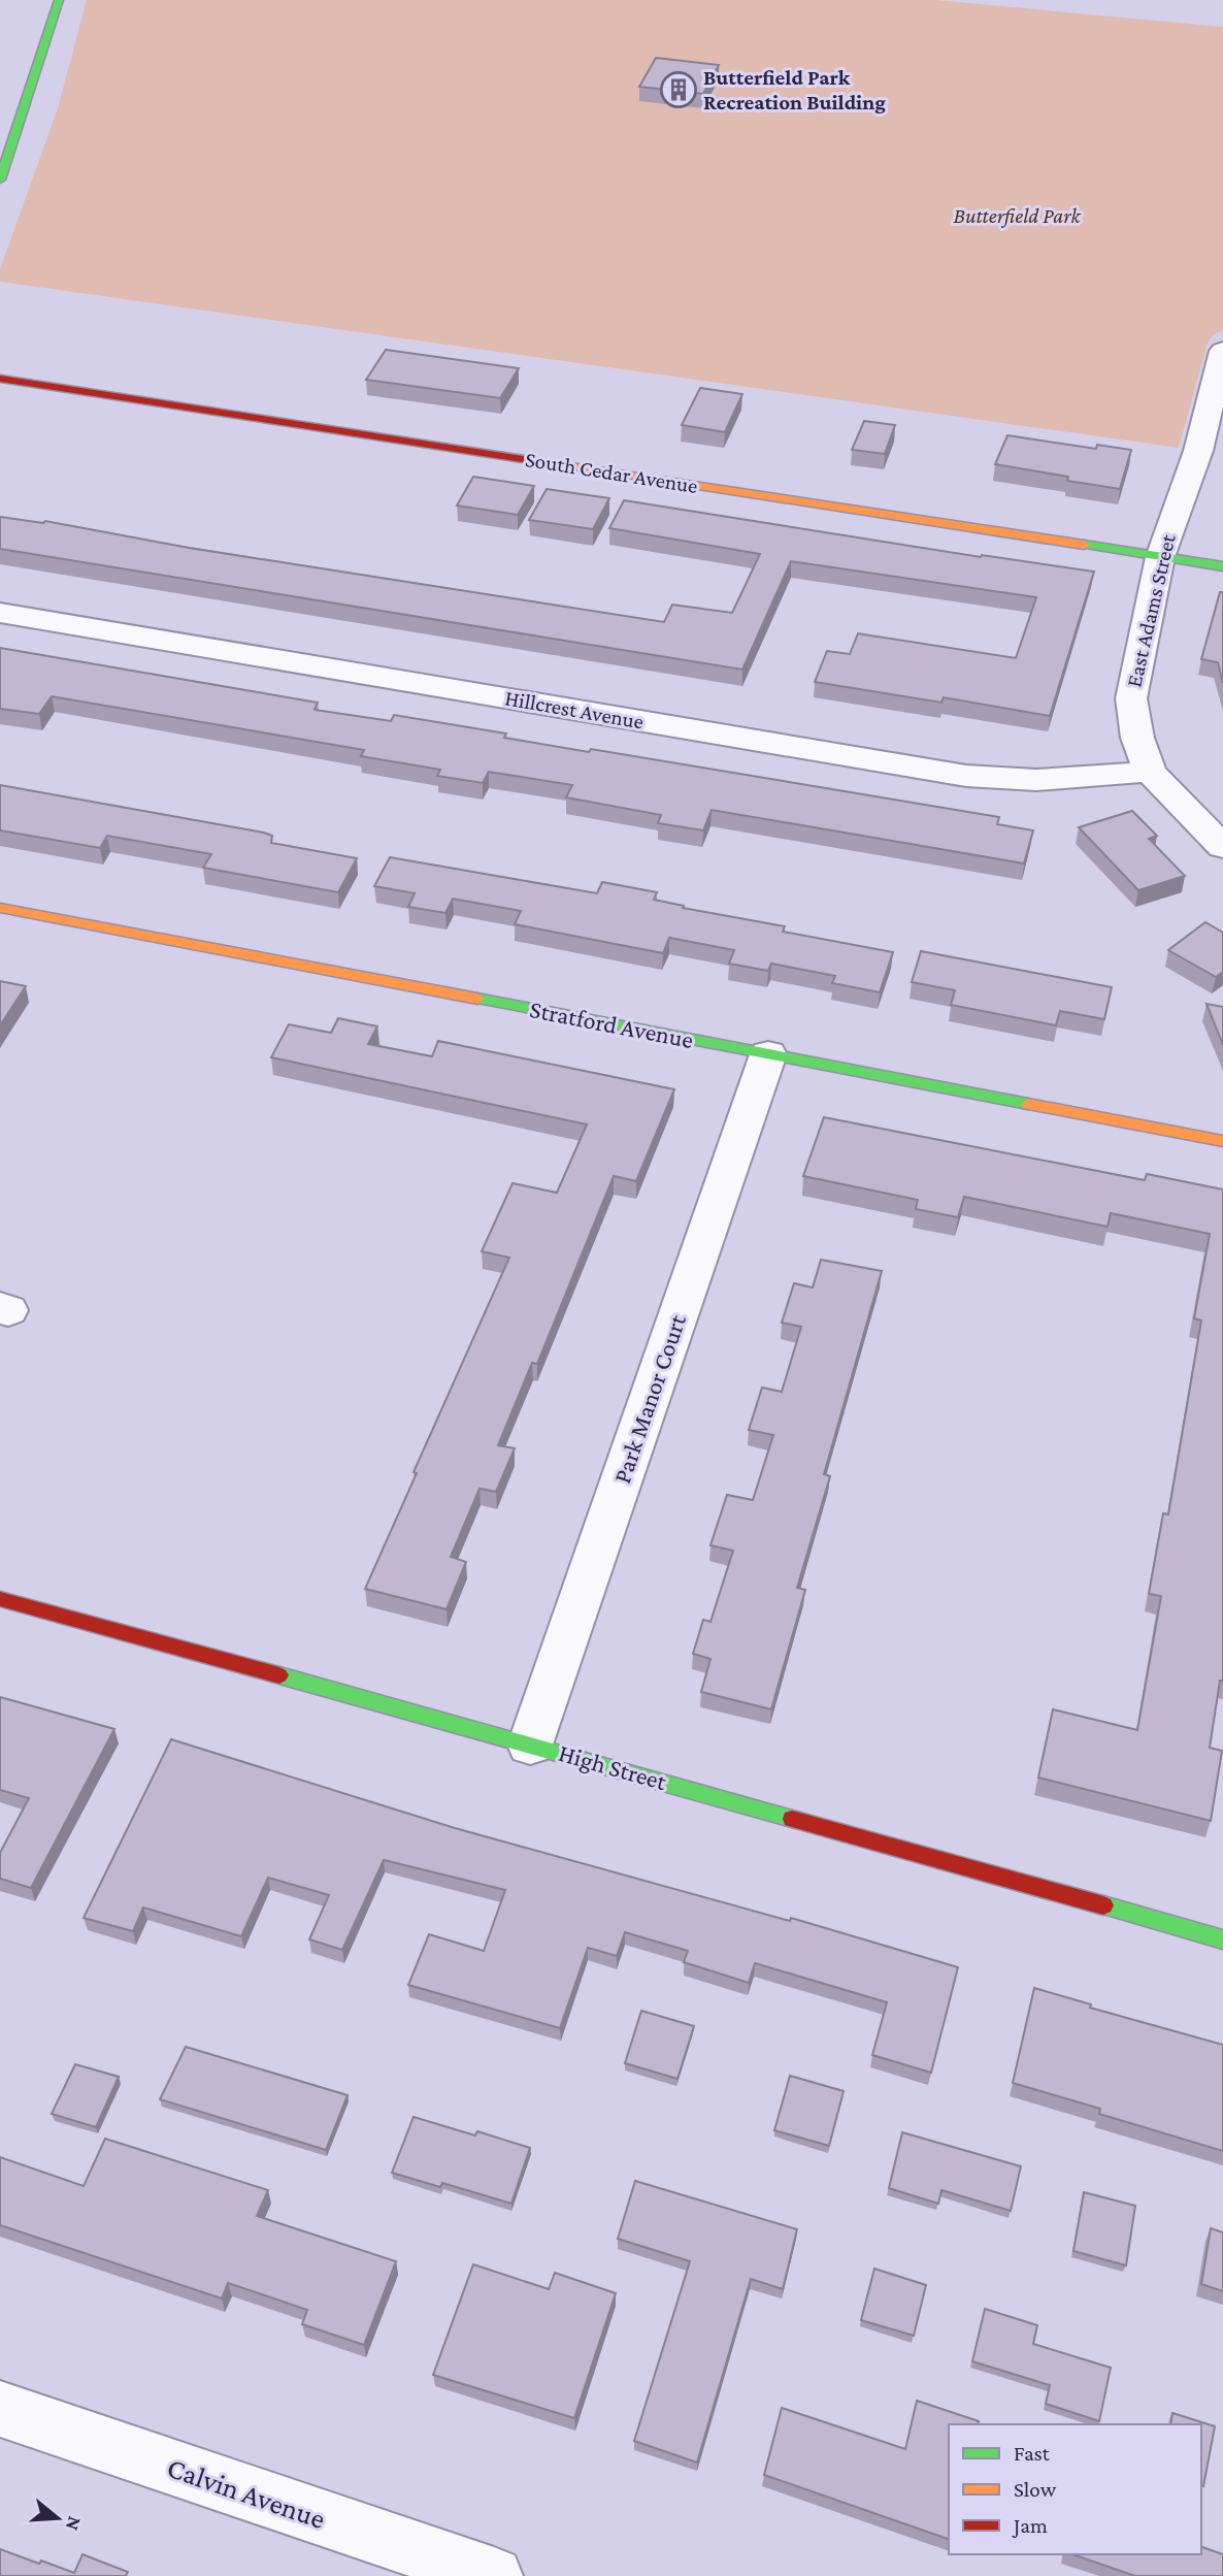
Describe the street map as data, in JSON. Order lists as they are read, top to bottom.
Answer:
{
  "streets": {
    "street": [
      "South Cedar Avenue",
      "East Adams Street",
      "Hillcrest Avenue",
      "Stratford Avenue",
      "Park Manor Court",
      "High Street",
      "Calvin Avenue"
    ]
  },
  "crossings": [
    ["South Cedar Avenue", "East Adams Street"],
    ["East Adams Street", "Hillcrest Avenue"],
    ["Stratford Avenue", "Park Manor Court"],
    ["Park Manor Court", "High Street"]
  ],
  "parks": ["Butterfield Park"],
  "places": {
    "building": ["Butterfield Park Recreation Building"]
  },
  "legend": ["Fast", "Slow", "Jam"],
  "north": "right"
}
